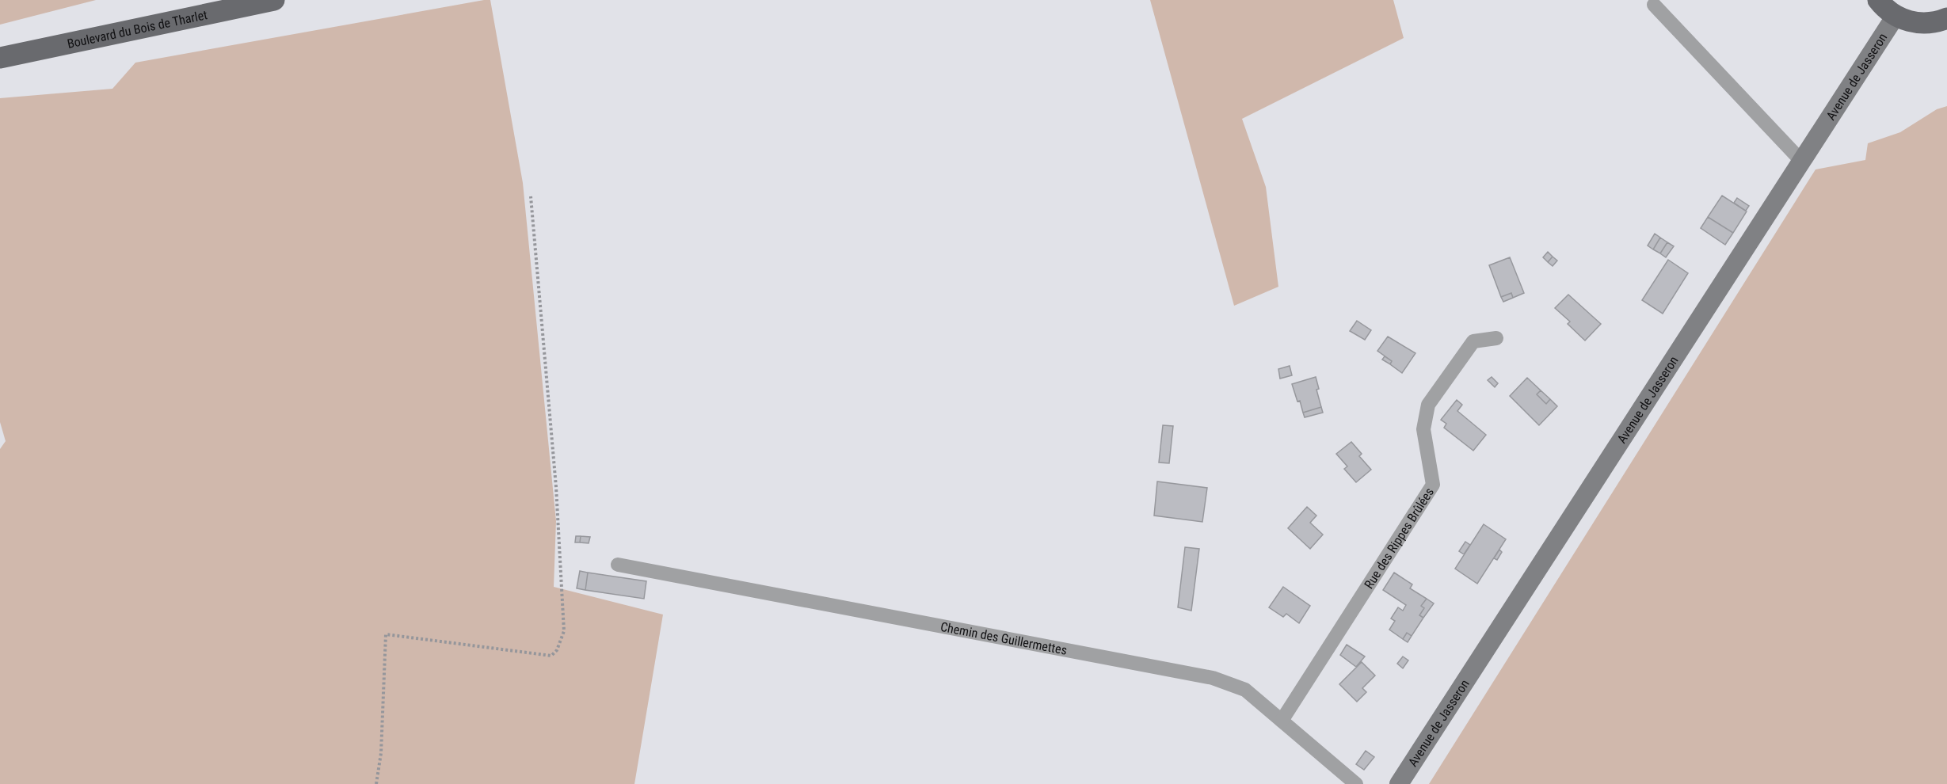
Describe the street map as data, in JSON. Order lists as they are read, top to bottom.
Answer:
{
  "streets": {
    "main road": ["Boulevard du Bois de Tharlet", "Avenue de Jasseron"],
    "street": ["Rue des Rippes Brûlées", "Chemin des Guillermettes"]
  },
  "crossings": [
    ["Rue des Rippes Brûlées", "Chemin des Guillermettes"]
  ]
}
